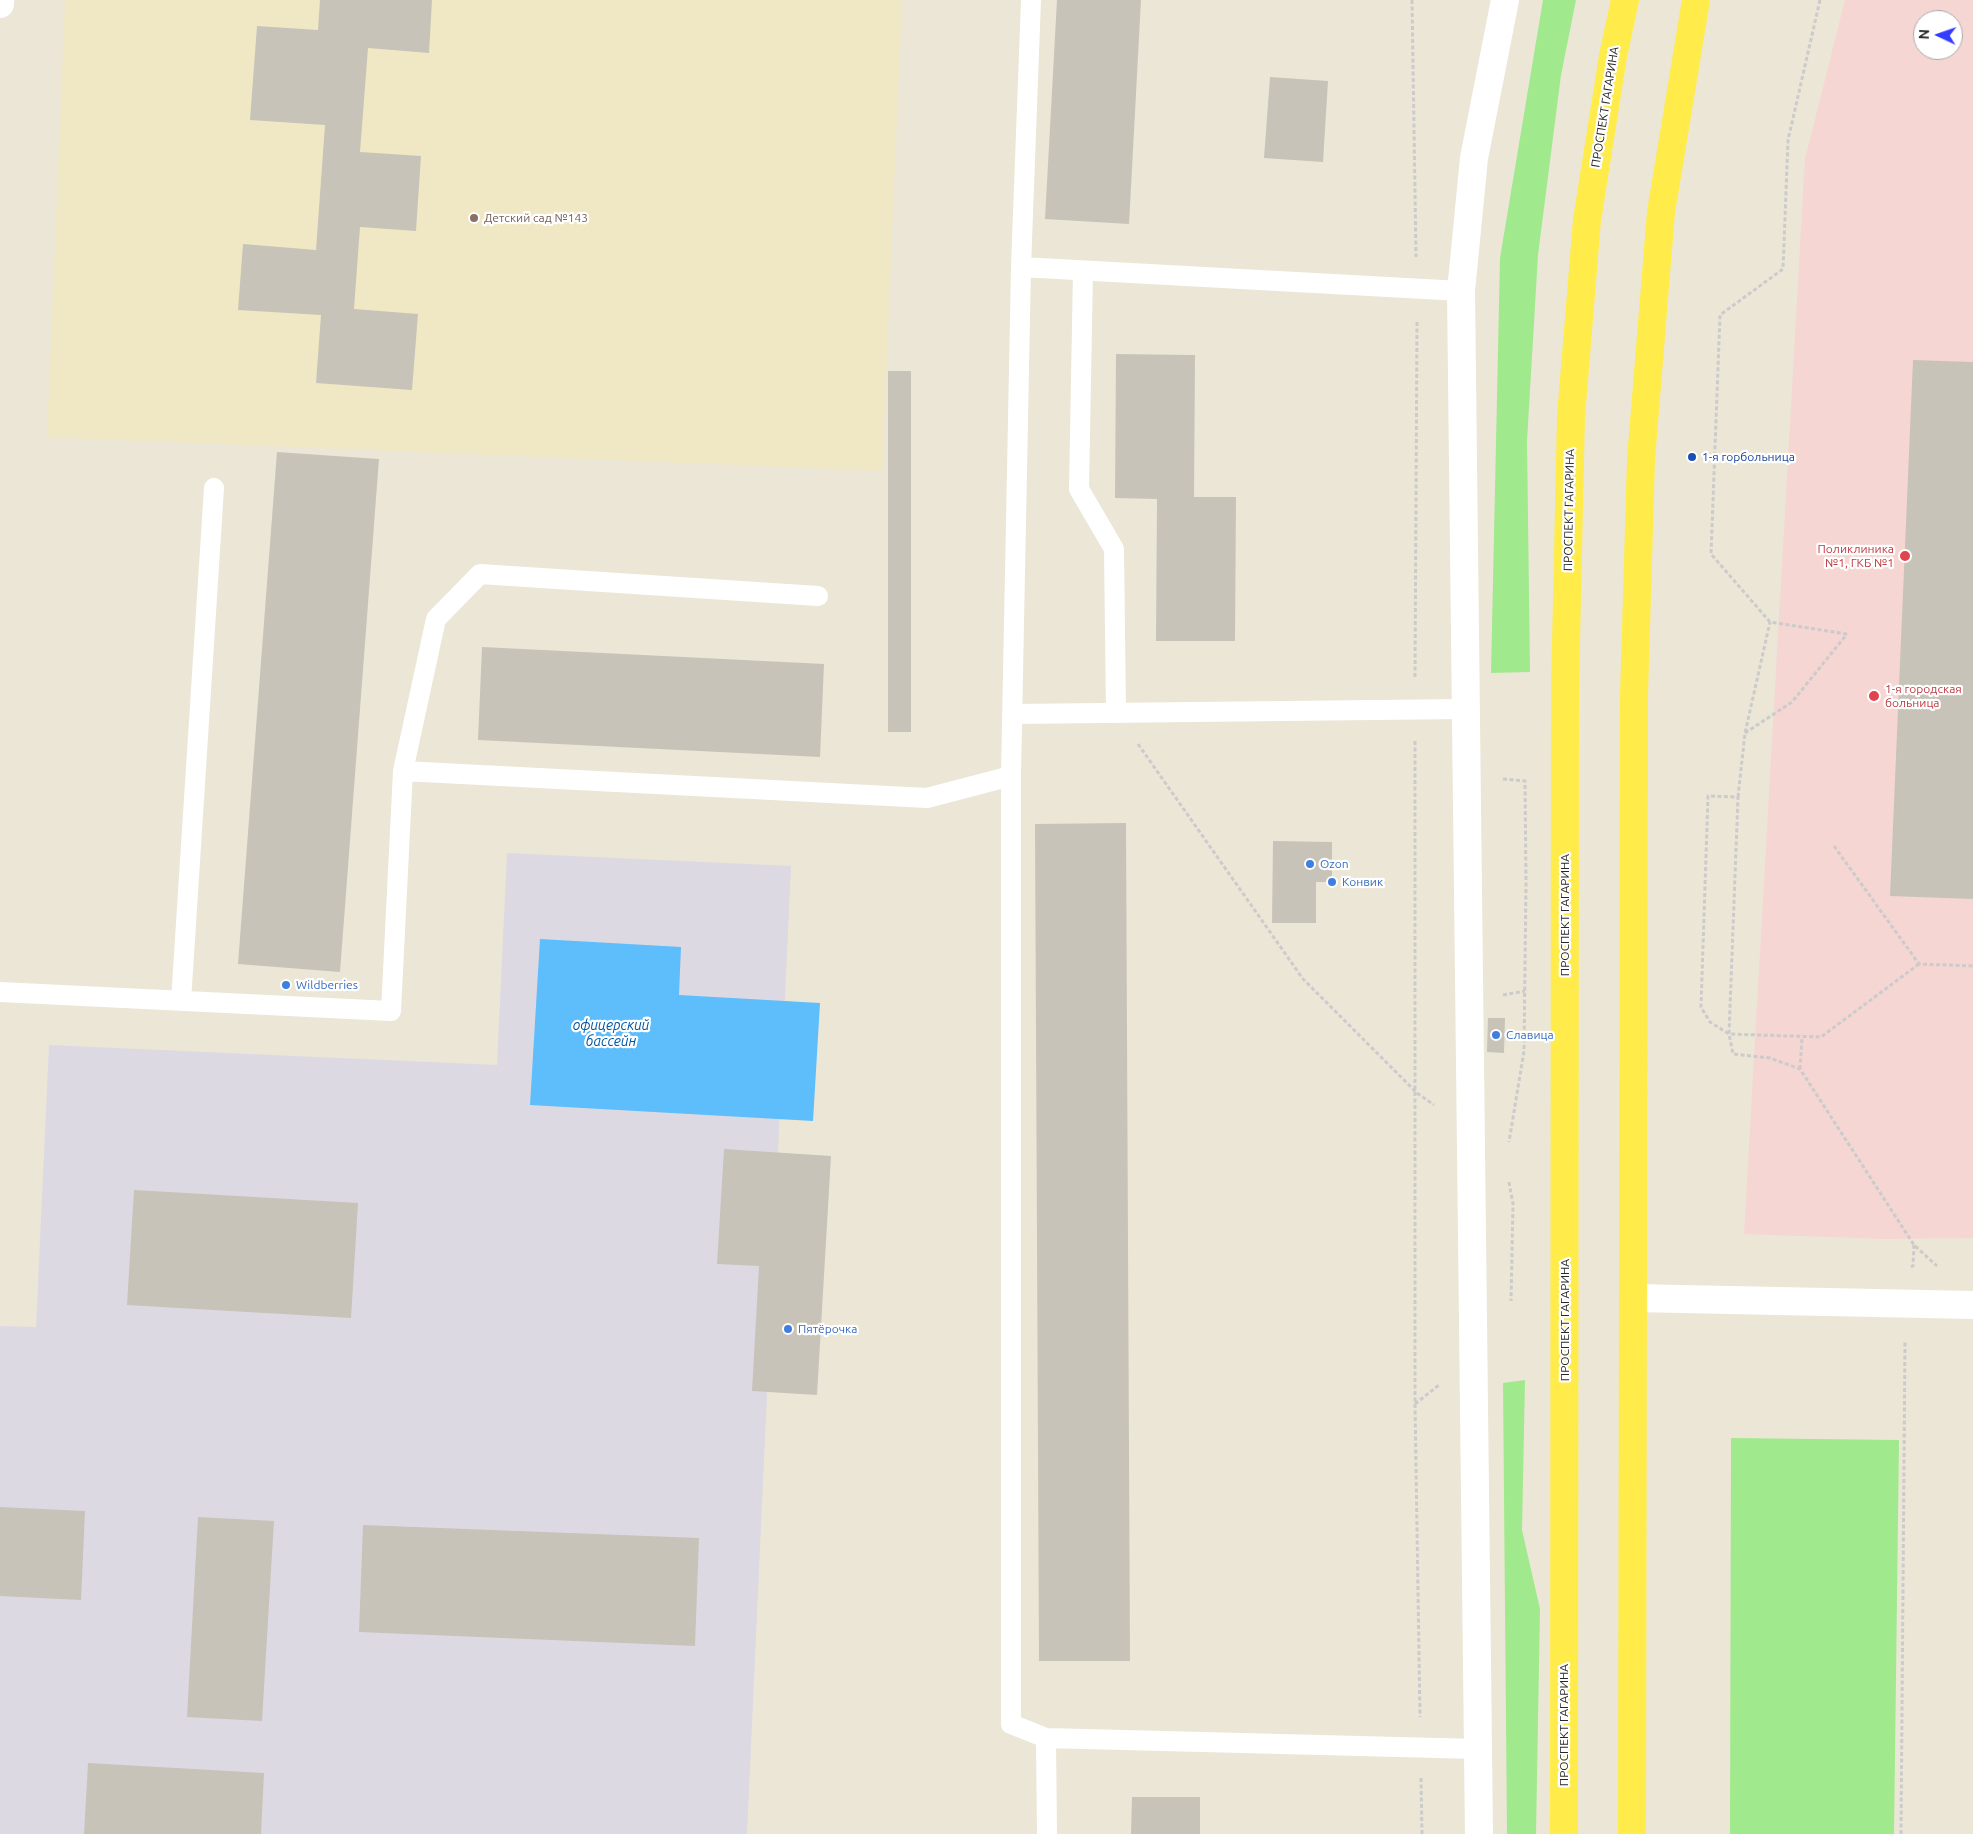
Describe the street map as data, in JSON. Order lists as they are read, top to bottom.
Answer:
{
  "streets": {
    "main road": ["ПРОСПЕКТ ГАГАРИНА"]
  },
  "water": ["офицерский бассейн"],
  "places": [
    "Детский сад №143",
    "1-я горбольница",
    "Поликлиника №1, ГКБ №1",
    "1-я городская больница",
    "Ozon",
    "Конвик",
    "Wildberries",
    "Славица",
    "Пятёрочка"
  ],
  "north": "left"
}
